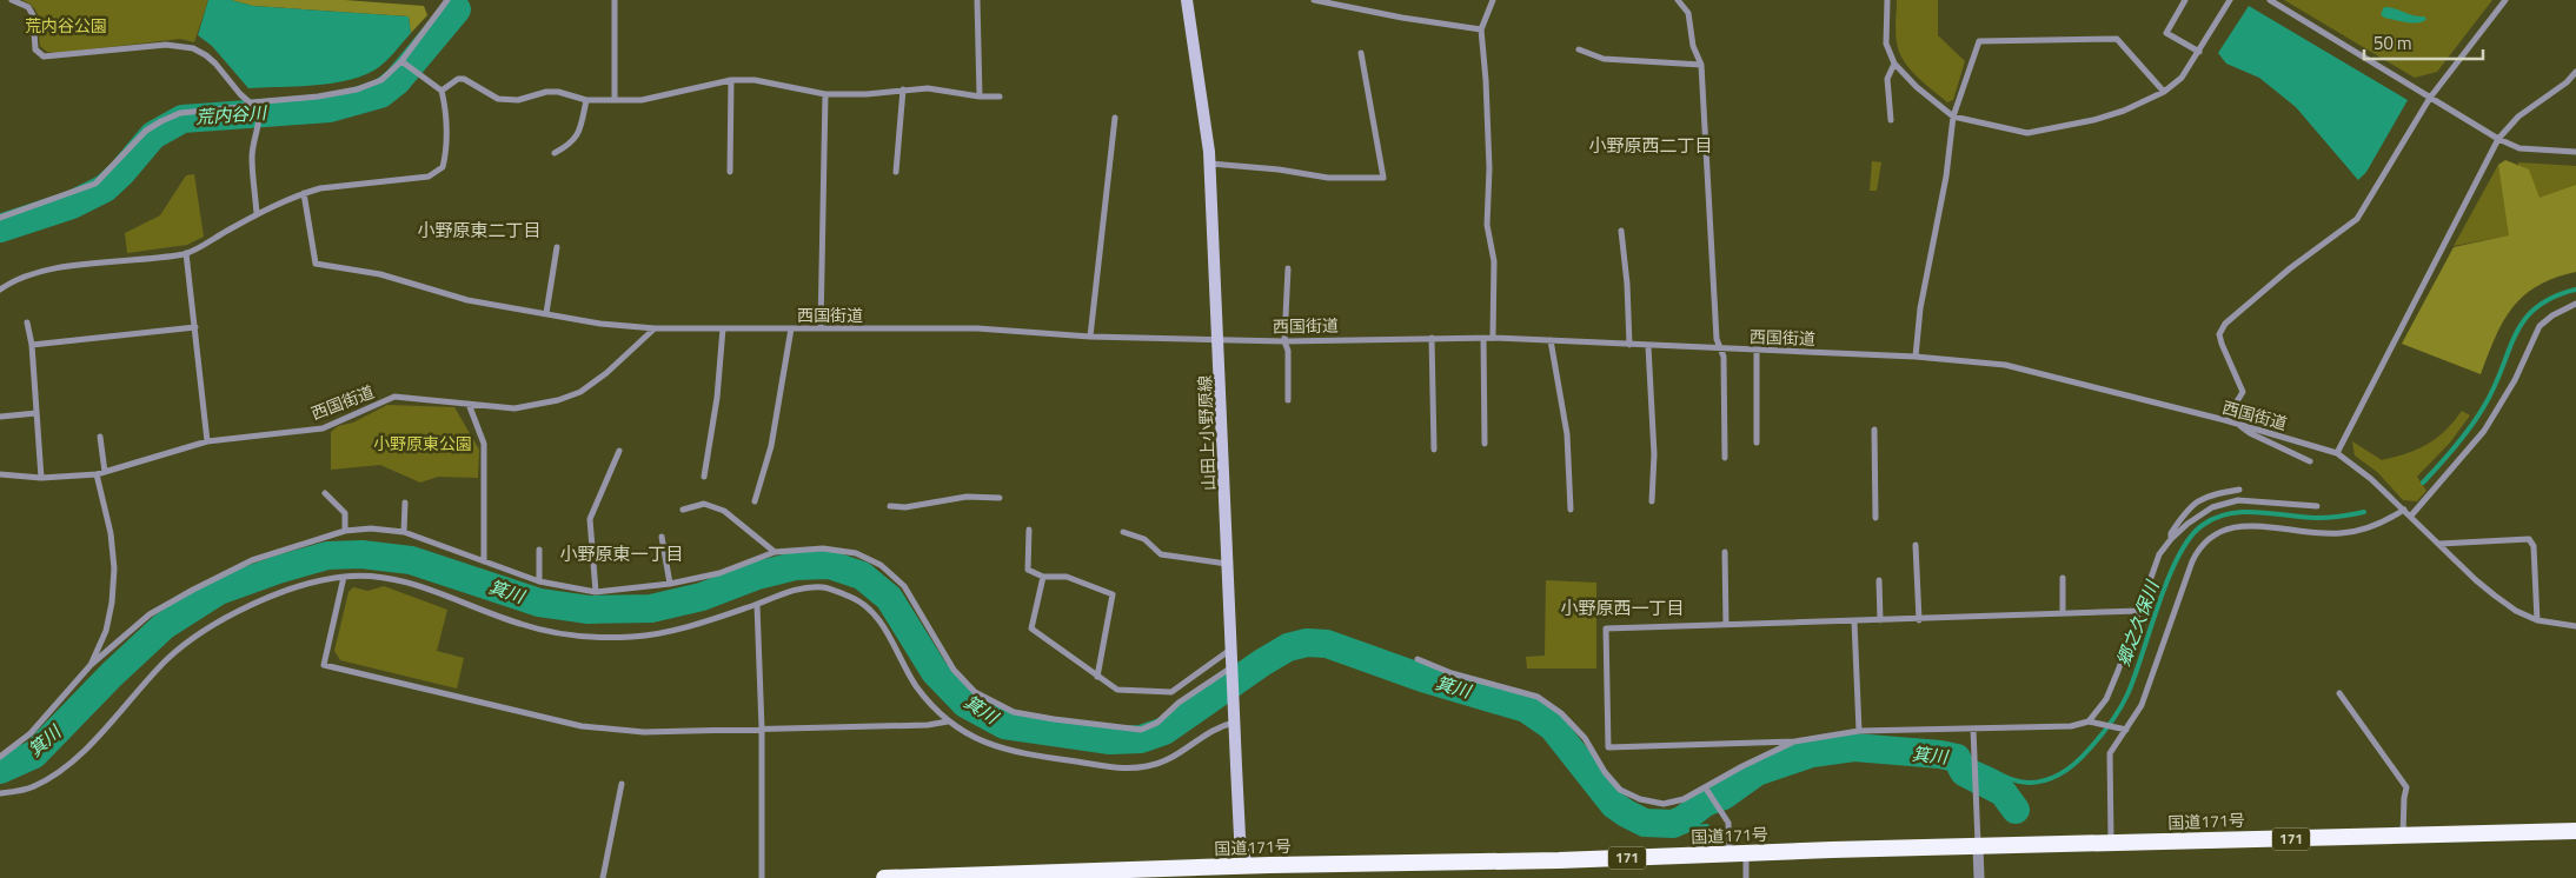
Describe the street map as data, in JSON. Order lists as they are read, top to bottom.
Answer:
{
  "streets": {
    "highway": ["国道171号", "171"],
    "main road": ["山田上小野原線"],
    "street": ["西国街道"]
  },
  "crossings": [
    ["西国街道", "山田上小野原線"],
    ["山田上小野原線", "国道171号"]
  ],
  "districts": [
    "小野原西二丁目",
    "小野原東二丁目",
    "小野原東一丁目",
    "小野原西一丁目"
  ],
  "water": ["荒内谷川", "箕川", "郷之久保川"],
  "parks": ["荒内谷公園", "小野原東公園"],
  "scale_bar": "50 m"
}
